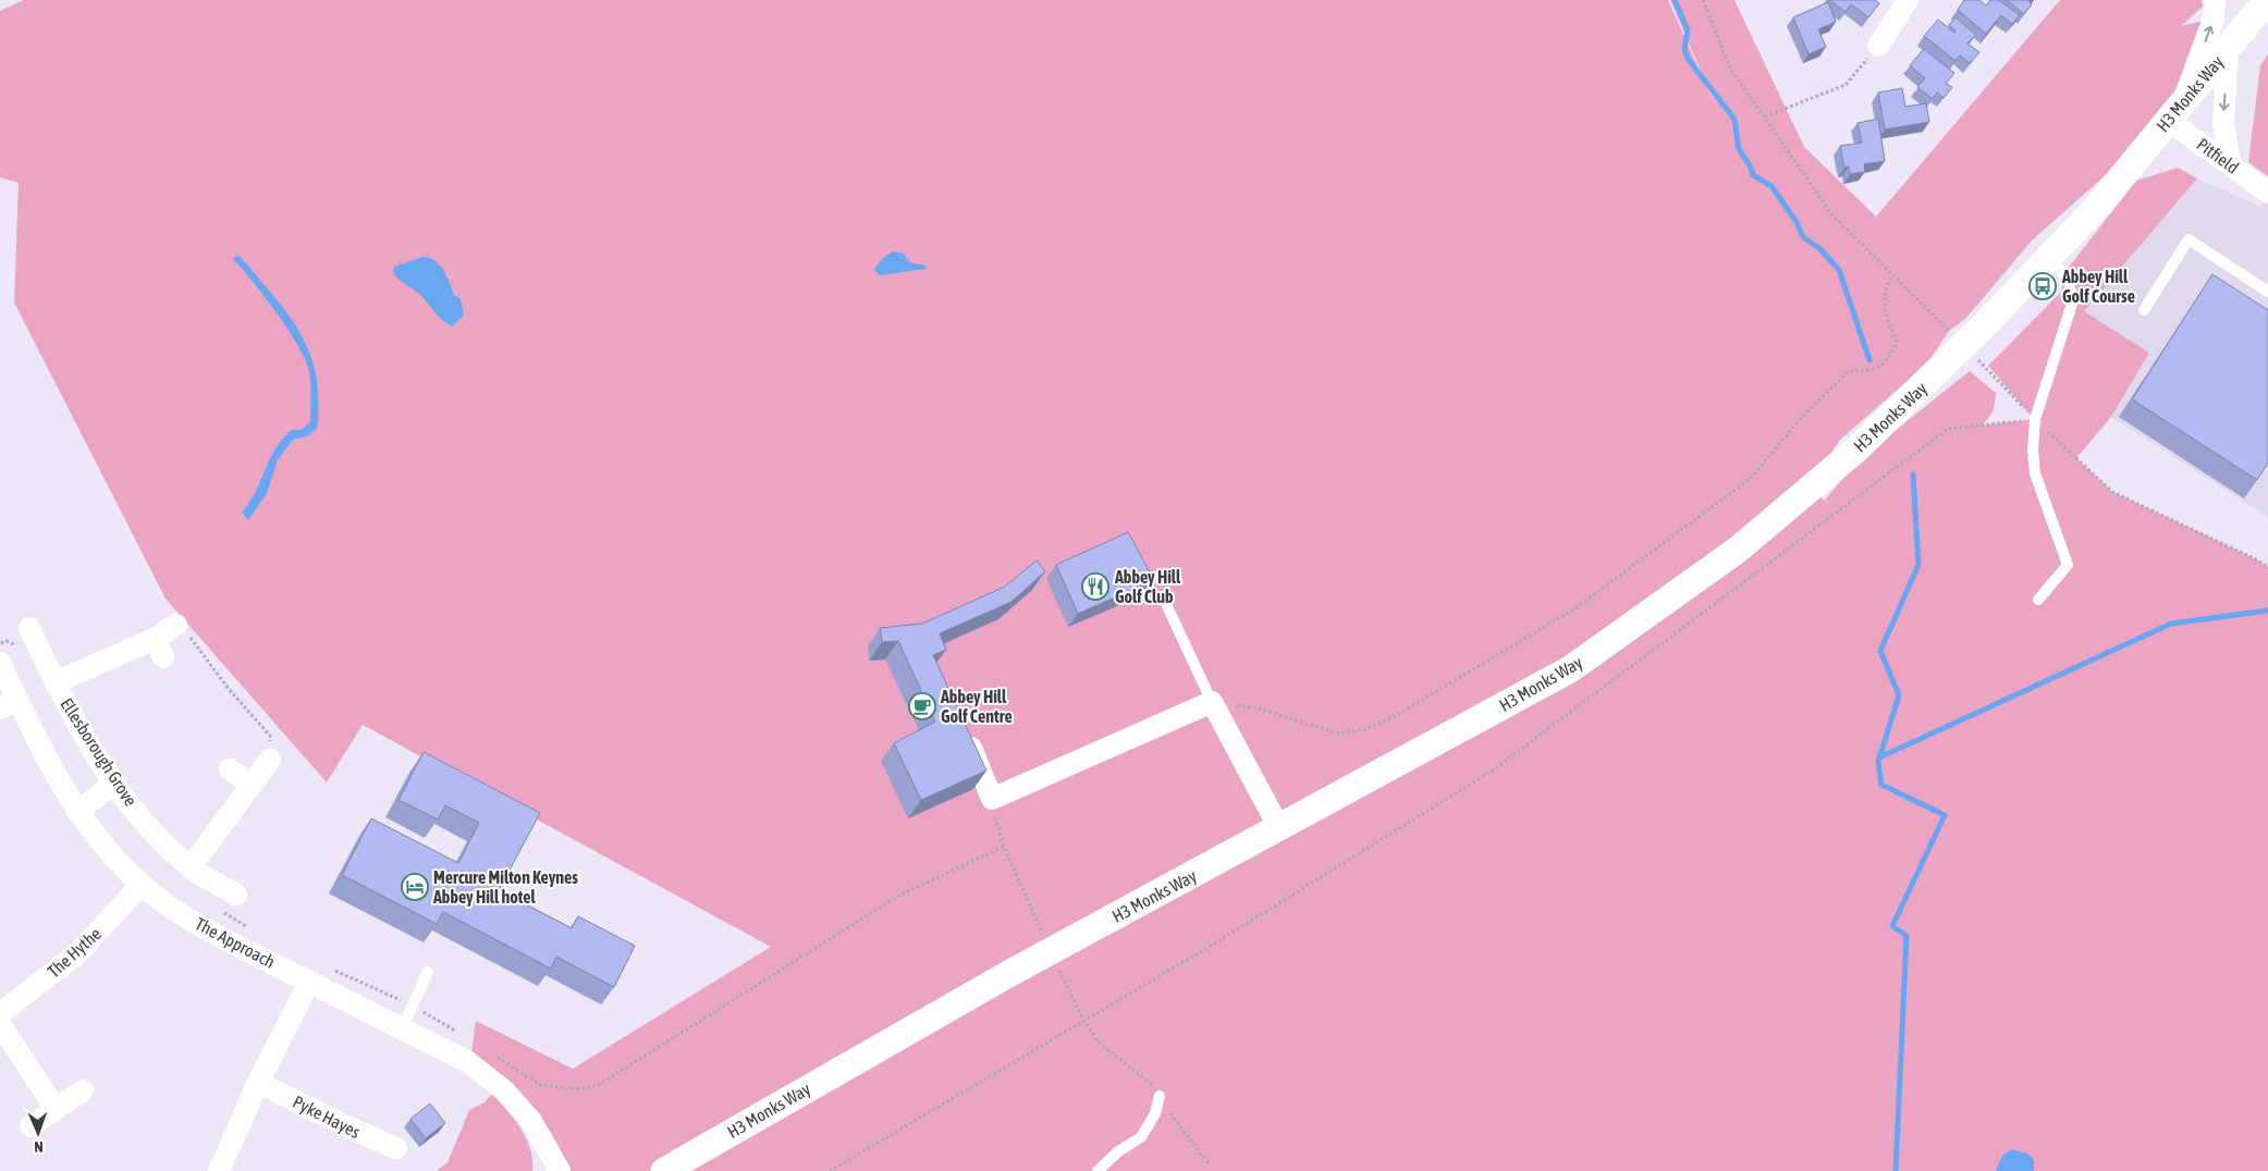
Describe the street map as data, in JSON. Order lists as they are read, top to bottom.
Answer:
{
  "streets": {
    "street": [
      "H3 Monks Way",
      "Pitfield",
      "Ellesborough Grove",
      "The Approach",
      "The Hythe",
      "Pyke Hayes"
    ]
  },
  "crossings": [
    ["H3 Monks Way", "Pitfield"],
    ["The Approach", "The Hythe"]
  ],
  "places": {
    "bus stop": ["Abbey Hill Golf Course"],
    "restaurant": ["Abbey Hill Golf Club"],
    "cafe": ["Abbey Hill Golf Centre"],
    "hotel": ["Mercure Milton Keynes Abbey Hill hotel"]
  },
  "north": "bottom"
}
